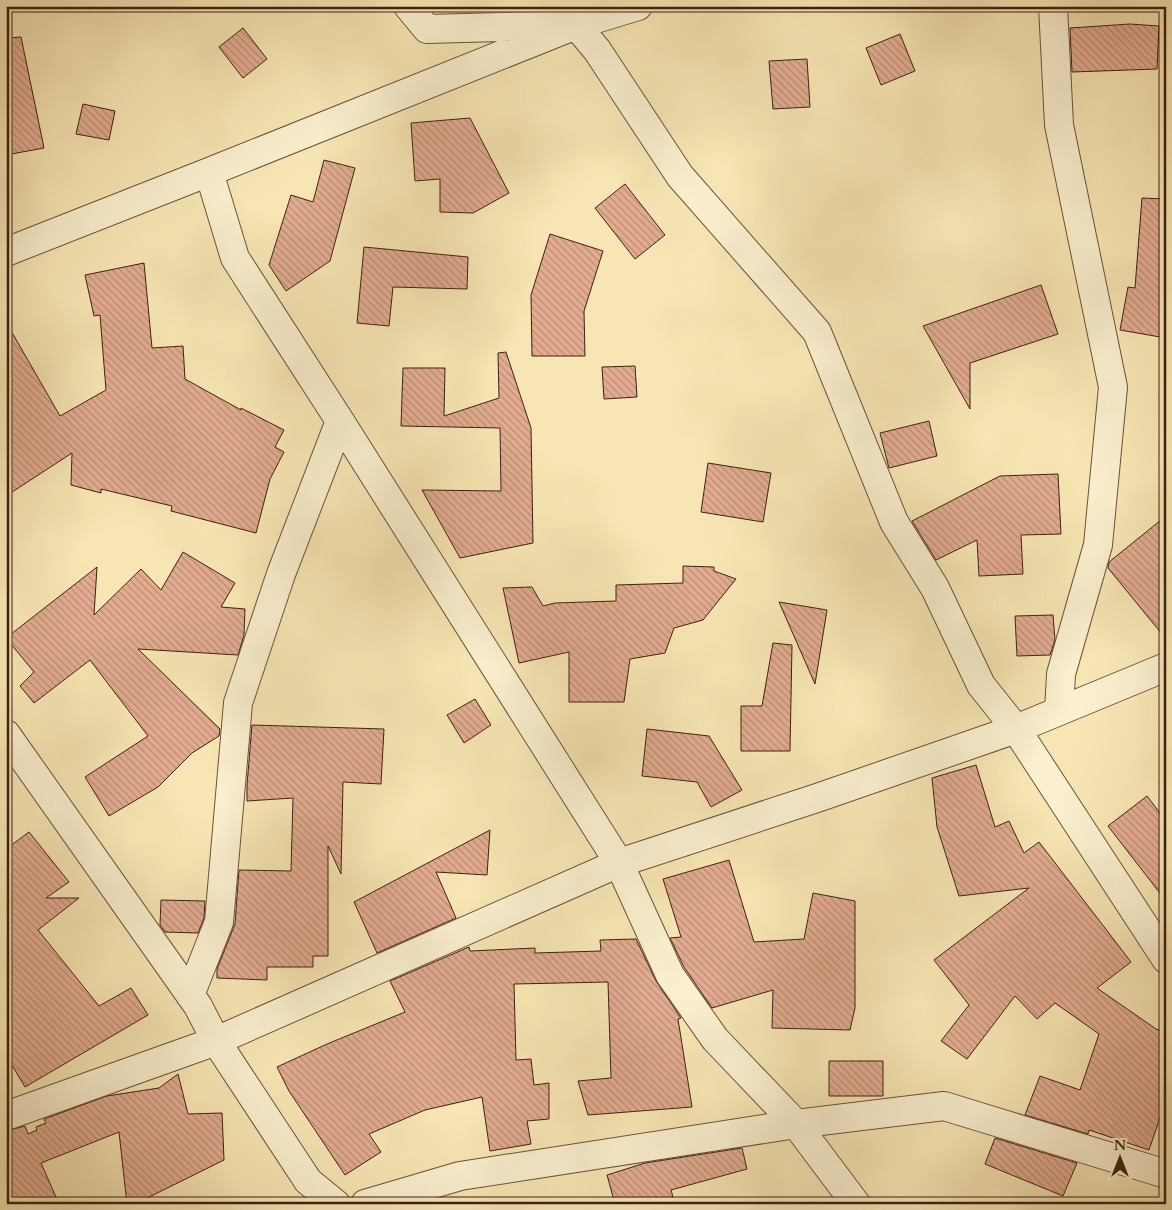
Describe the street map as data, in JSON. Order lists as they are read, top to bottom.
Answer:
{
  "north": "top"
}
